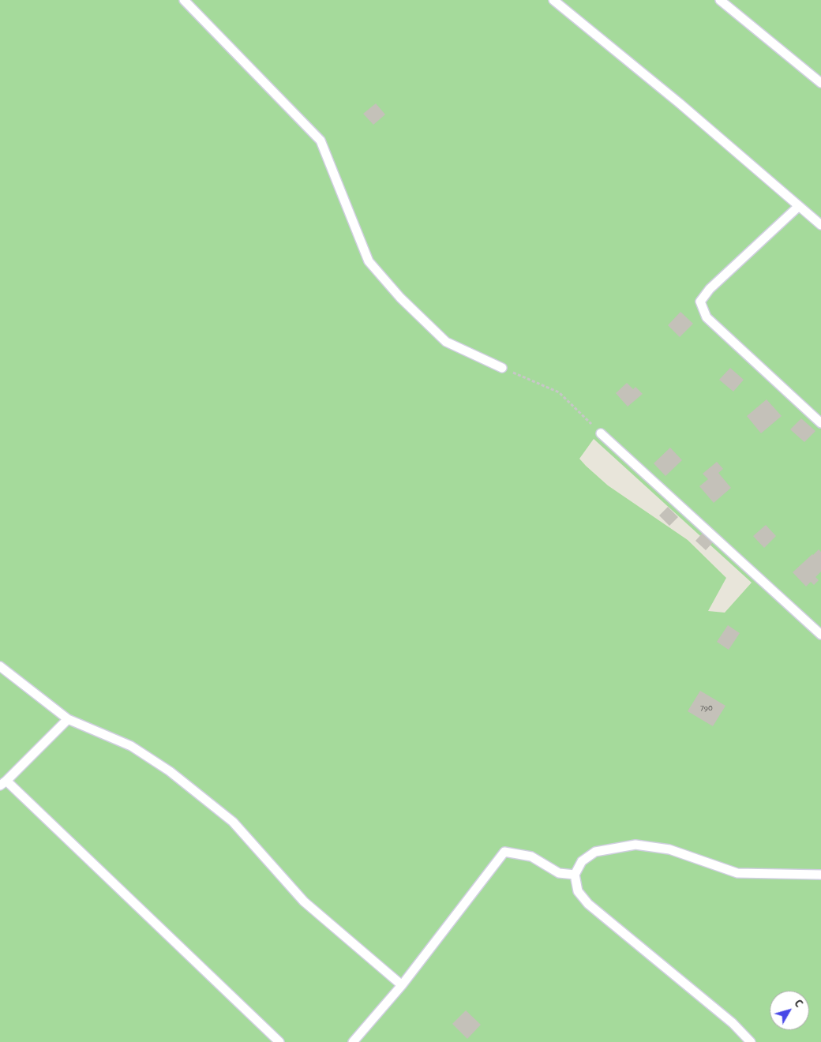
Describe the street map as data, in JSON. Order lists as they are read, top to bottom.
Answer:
{
  "house_numbers": ["790"],
  "north": "top right"
}
